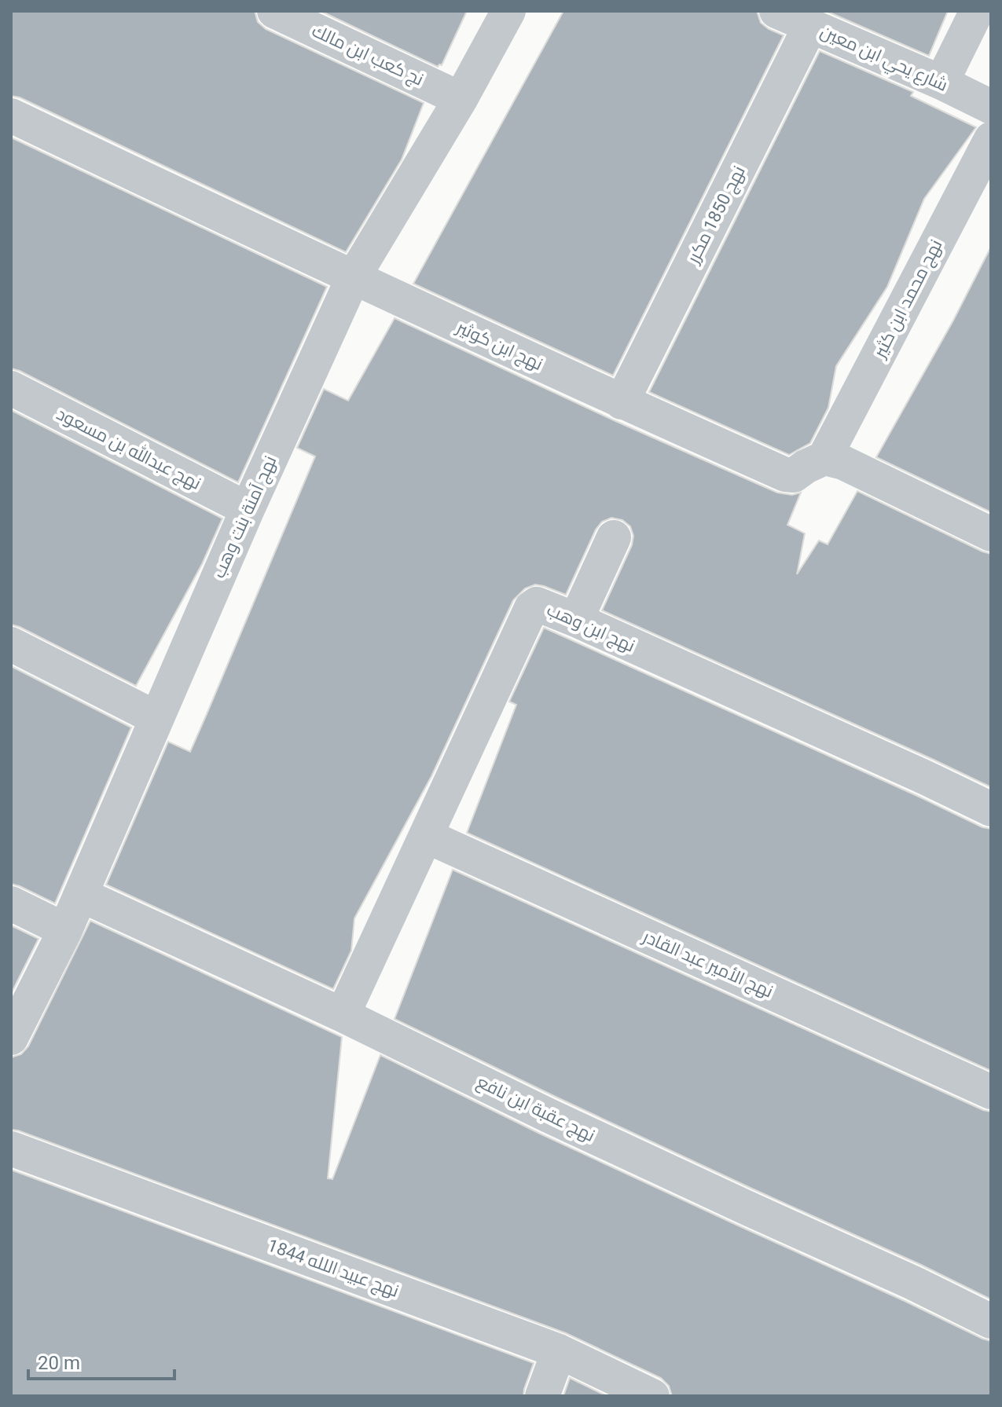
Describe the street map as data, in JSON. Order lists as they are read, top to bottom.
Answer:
{
  "streets": {
    "street": [
      "نج كعب ابن مالك",
      "شارع يحي ابن معين",
      "نهج 1850 مكرر",
      "نهج محمد ابن كثير",
      "نهج ابن كوثير",
      "نهج عبدالله بن مسعود",
      "نهج آمنة بنت وهب",
      "نهج ابن وهب",
      "نهج الأمير عبد القادر",
      "نهج عقبة ابن نافع",
      "نهج عبيد اللله 1844"
    ]
  },
  "crossings": [
    ["نج كعب ابن مالك", "نهج آمنة بنت وهب"],
    ["شارع يحي ابن معين", "نهج 1850 مكرر"],
    ["نهج 1850 مكرر", "نهج ابن كوثير"],
    ["نهج محمد ابن كثير", "نهج ابن كوثير"],
    ["نهج ابن كوثير", "نهج آمنة بنت وهب"],
    ["نهج عبدالله بن مسعود", "نهج آمنة بنت وهب"],
    ["نهج آمنة بنت وهب", "نهج عقبة ابن نافع"],
    ["نهج ابن وهب", "نهج الأمير عبد القادر"],
    ["نهج ابن وهب", "نهج عقبة ابن نافع"]
  ],
  "scale_bar": "20 m"
}
